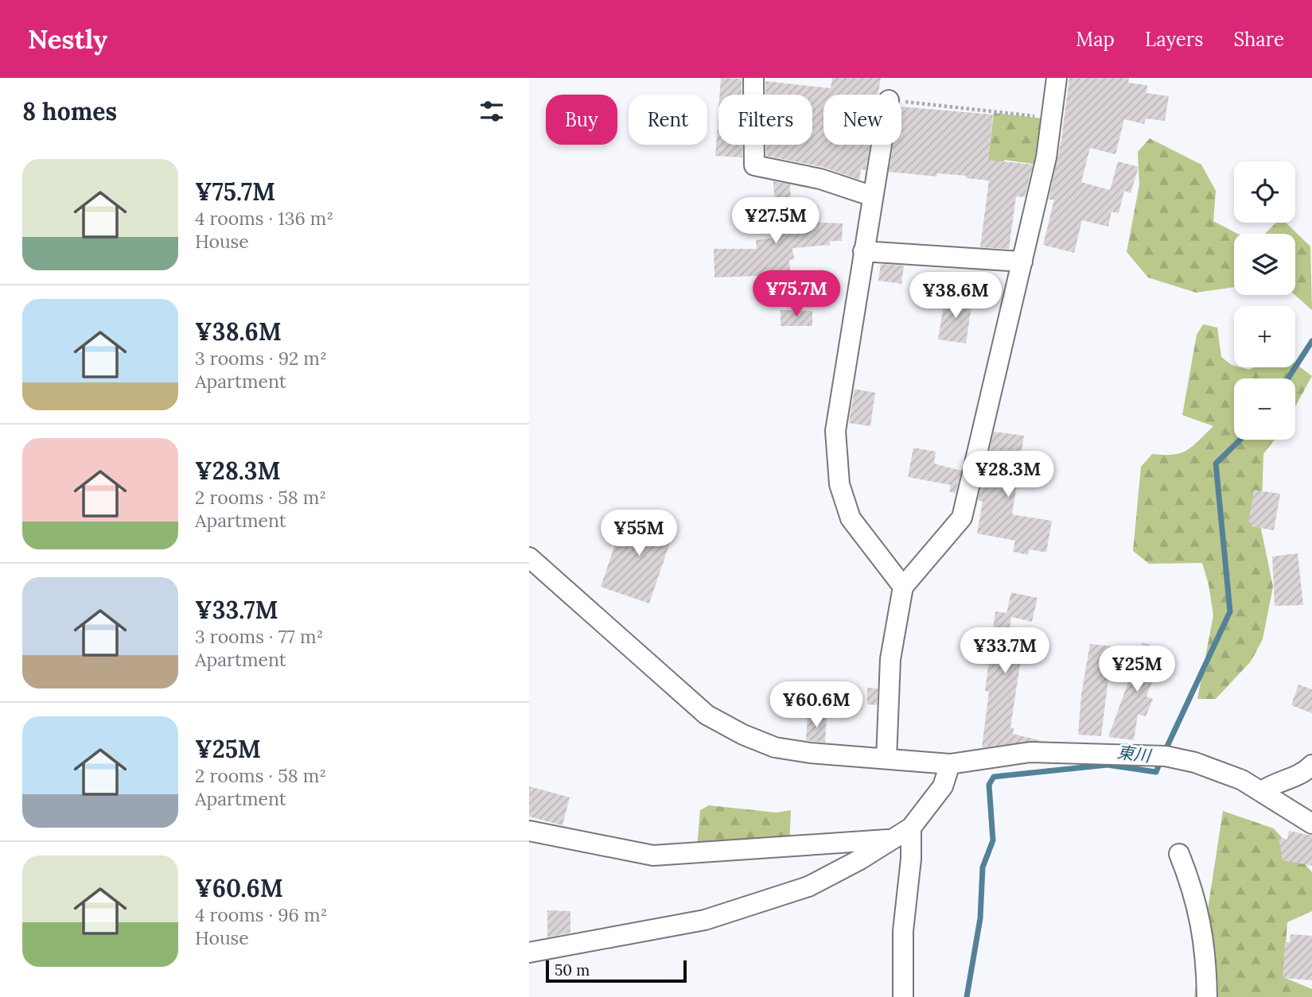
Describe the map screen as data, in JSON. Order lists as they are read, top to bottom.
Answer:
{
  "water": ["東川"],
  "scale_bar": "50 m",
  "page": {
    "header": "Nestly",
    "nav": ["Map", "Layers", "Share"],
    "heading": "8 homes",
    "chip": [
      "Buy",
      "Rent",
      "Filters",
      "New"
    ],
    "list": [
      {
        "name": "¥75.7M",
        "note": "4 rooms · 136 m² · House"
      },
      {
        "name": "¥38.6M",
        "note": "3 rooms · 92 m² · Apartment"
      },
      {
        "name": "¥28.3M",
        "note": "2 rooms · 58 m² · Apartment"
      },
      {
        "name": "¥33.7M",
        "note": "3 rooms · 77 m² · Apartment"
      },
      {
        "name": "¥25M",
        "note": "2 rooms · 58 m² · Apartment"
      },
      {
        "name": "¥60.6M",
        "note": "4 rooms · 96 m² · House"
      }
    ],
    "map_buttons": ["+", "−"],
    "price": [
      "¥27.5M",
      "¥75.7M",
      "¥38.6M",
      "¥28.3M",
      "¥55M",
      "¥33.7M",
      "¥25M",
      "¥60.6M"
    ],
    "scale": "50 m"
  }
}
